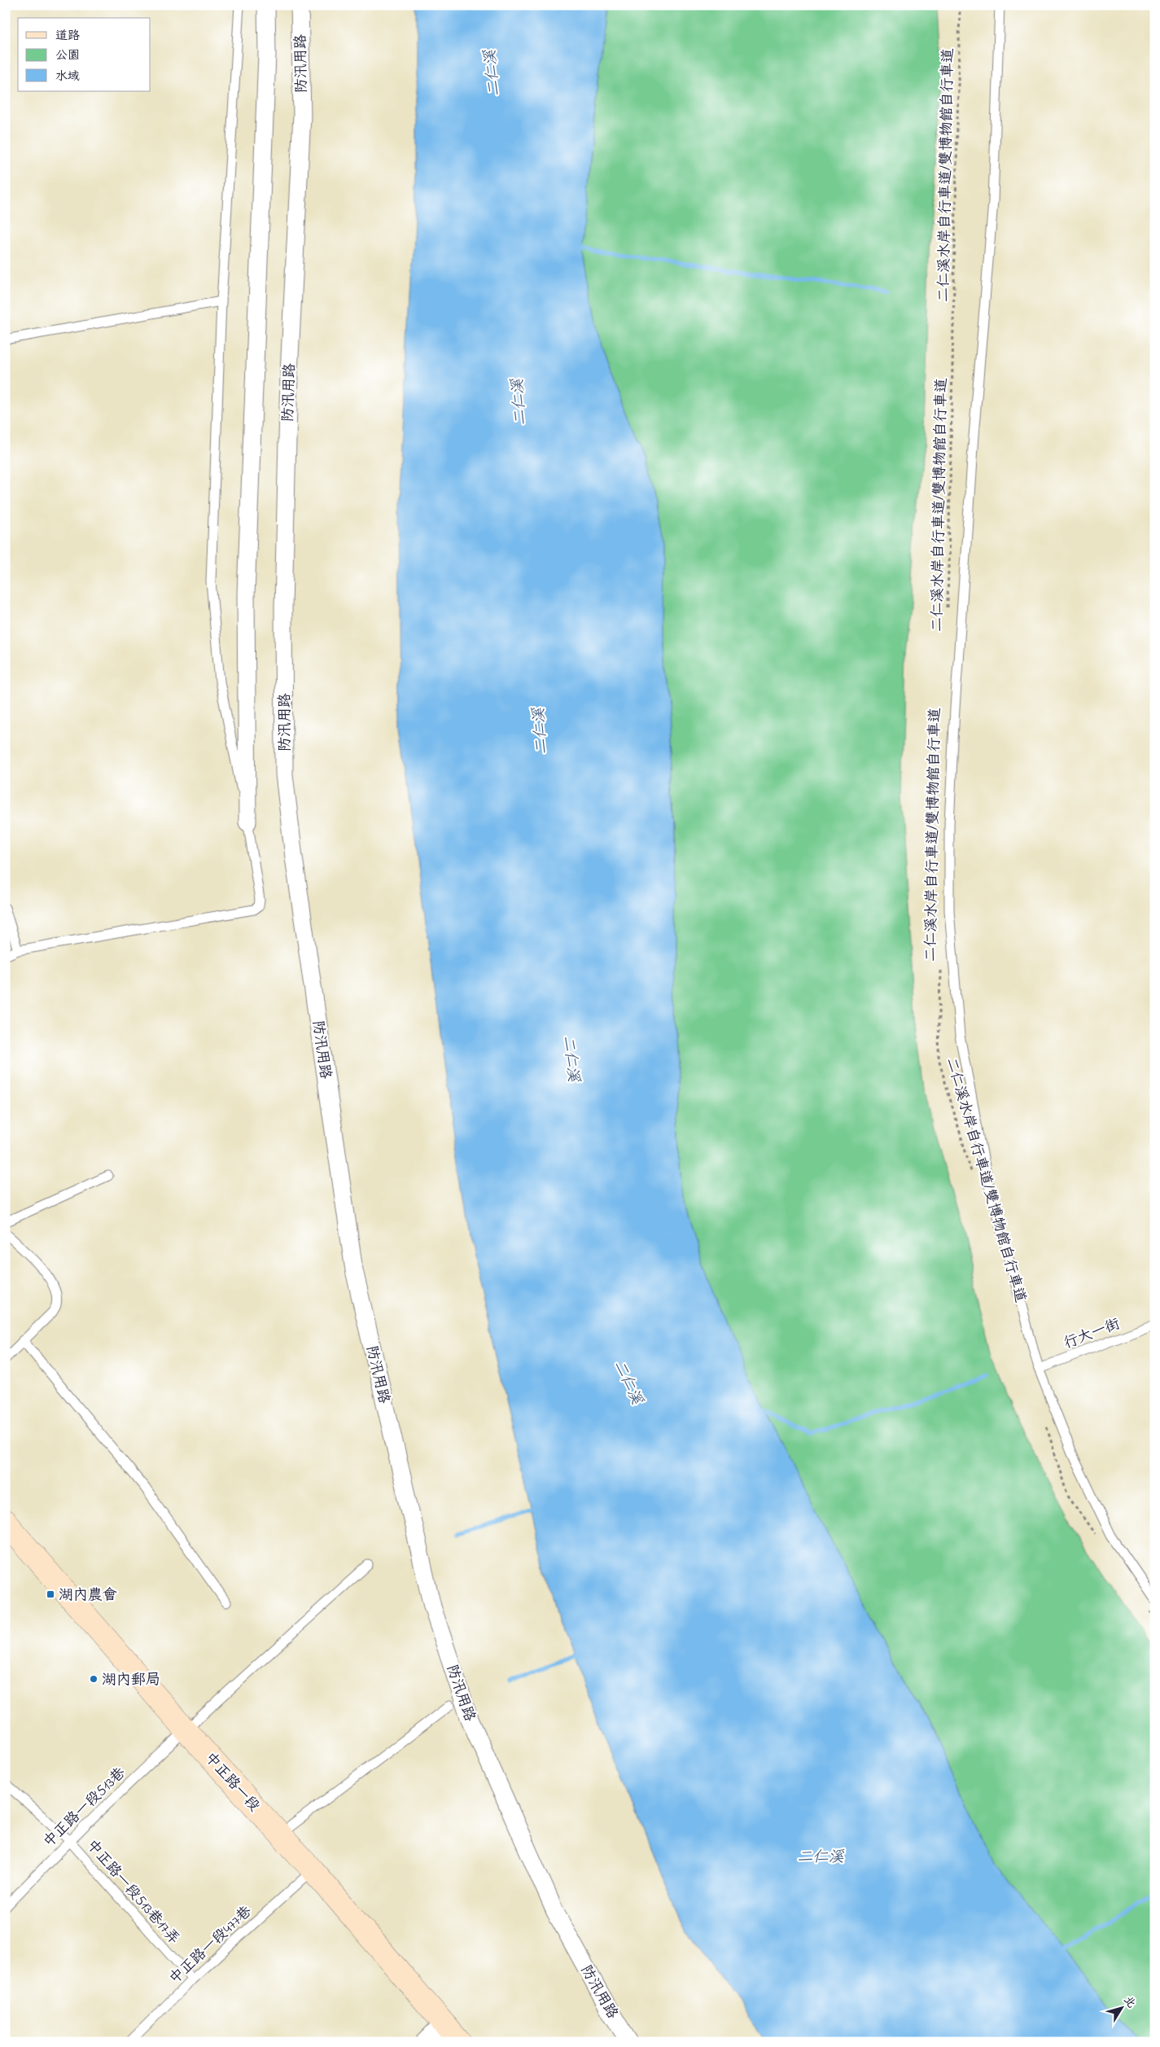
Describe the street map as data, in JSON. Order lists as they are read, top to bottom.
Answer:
{
  "streets": {
    "street": ["防汛用路", "中正路一段"],
    "lane": [
      "行大一街",
      "中正路一段513巷",
      "中正路一段513巷17弄",
      "中正路一段477巷"
    ],
    "path": ["二仁溪水岸自行車道/雙博物館自行車道"]
  },
  "crossings": [
    ["中正路一段", "中正路一段513巷"],
    ["中正路一段", "中正路一段477巷"],
    ["中正路一段513巷", "中正路一段513巷17弄"],
    ["中正路一段513巷17弄", "中正路一段477巷"]
  ],
  "water": ["二仁溪"],
  "places": {
    "transit": ["湖內農會"],
    "other": ["湖內郵局"]
  },
  "legend": ["道路", "公園", "水域"],
  "north": "top right"
}
